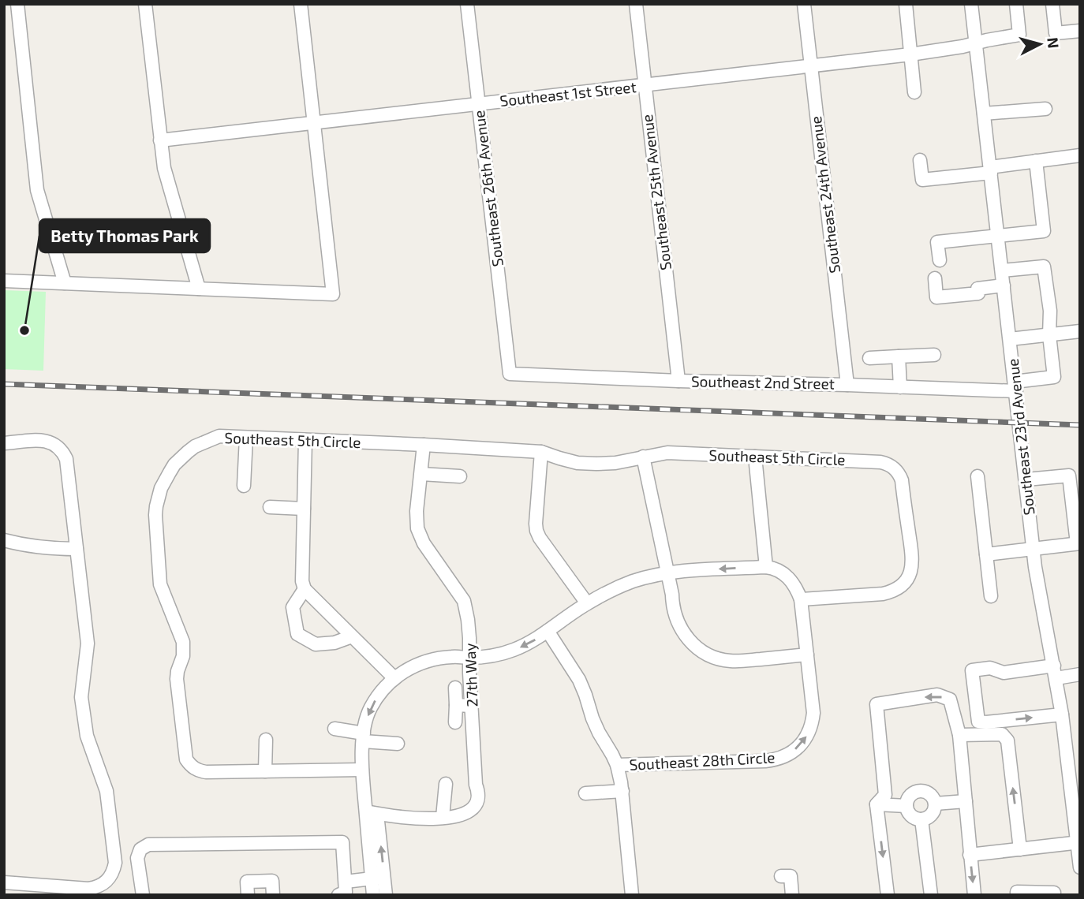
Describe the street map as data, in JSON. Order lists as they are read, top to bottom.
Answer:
{
  "streets": {
    "street": [
      "Southeast 1st Street",
      "Southeast 26th Avenue",
      "Southeast 25th Avenue",
      "Southeast 24th Avenue",
      "Southeast 2nd Street",
      "Southeast 23rd Avenue",
      "Southeast 5th Circle",
      "27th Way",
      "Southeast 28th Circle"
    ]
  },
  "crossings": [
    ["Southeast 1st Street", "Southeast 26th Avenue"],
    ["Southeast 1st Street", "Southeast 25th Avenue"],
    ["Southeast 1st Street", "Southeast 24th Avenue"],
    ["Southeast 1st Street", "Southeast 23rd Avenue"],
    ["Southeast 26th Avenue", "Southeast 2nd Street"],
    ["Southeast 25th Avenue", "Southeast 2nd Street"],
    ["Southeast 24th Avenue", "Southeast 2nd Street"],
    ["Southeast 2nd Street", "Southeast 23rd Avenue"],
    ["Southeast 5th Circle", "27th Way"],
    ["Southeast 5th Circle", "Southeast 28th Circle"]
  ],
  "places": ["Betty Thomas Park"],
  "north": "right"
}
